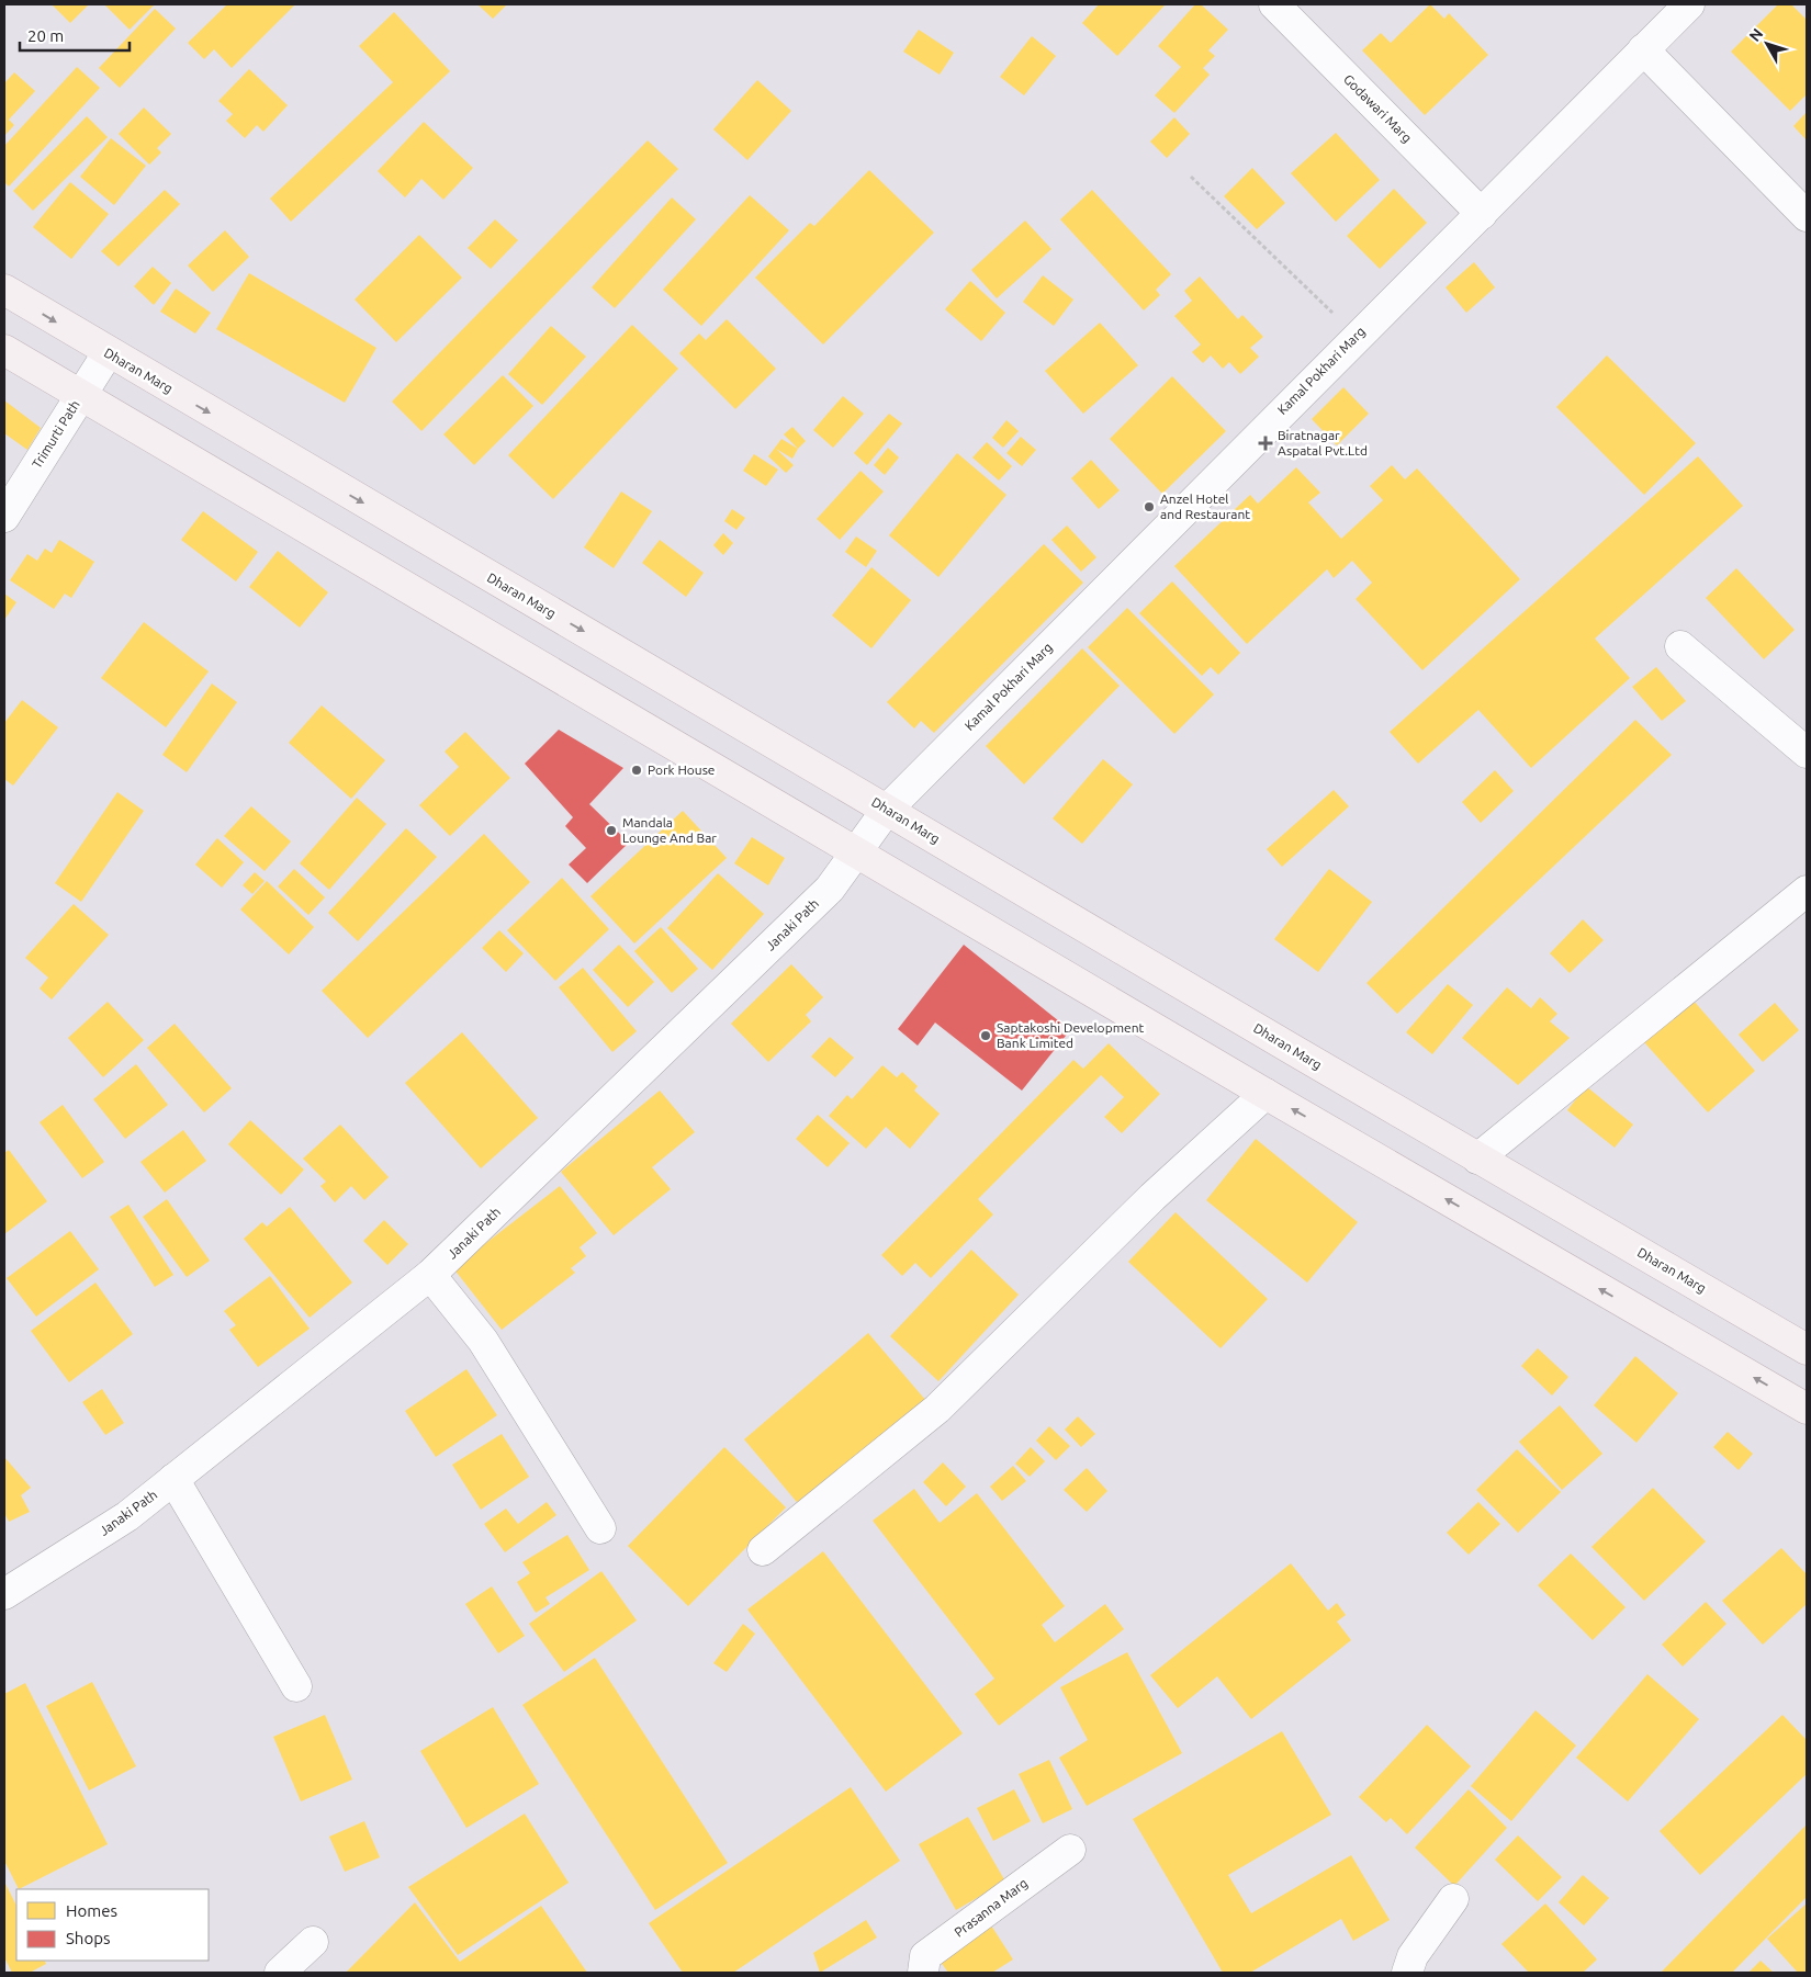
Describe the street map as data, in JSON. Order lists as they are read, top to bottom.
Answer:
{
  "streets": {
    "main road": ["Dharan Marg"],
    "street": [
      "Godawari Marg",
      "Kamal Pokhari Marg",
      "Trimurti Path",
      "Janaki Path",
      "Prasanna Marg"
    ]
  },
  "crossings": [
    ["Godawari Marg", "Kamal Pokhari Marg"],
    ["Dharan Marg", "Kamal Pokhari Marg"],
    ["Dharan Marg", "Trimurti Path"],
    ["Dharan Marg", "Janaki Path"],
    ["Kamal Pokhari Marg", "Janaki Path"]
  ],
  "places": {
    "health": ["Biratnagar Aspatal Pvt.Ltd"],
    "other": [
      "Anzel Hotel and Restaurant",
      "Pork House",
      "Mandala Lounge And Bar",
      "Saptakoshi Development Bank Limited"
    ]
  },
  "legend": ["Homes", "Shops"],
  "scale_bar": "20 m",
  "north": "top left"
}
